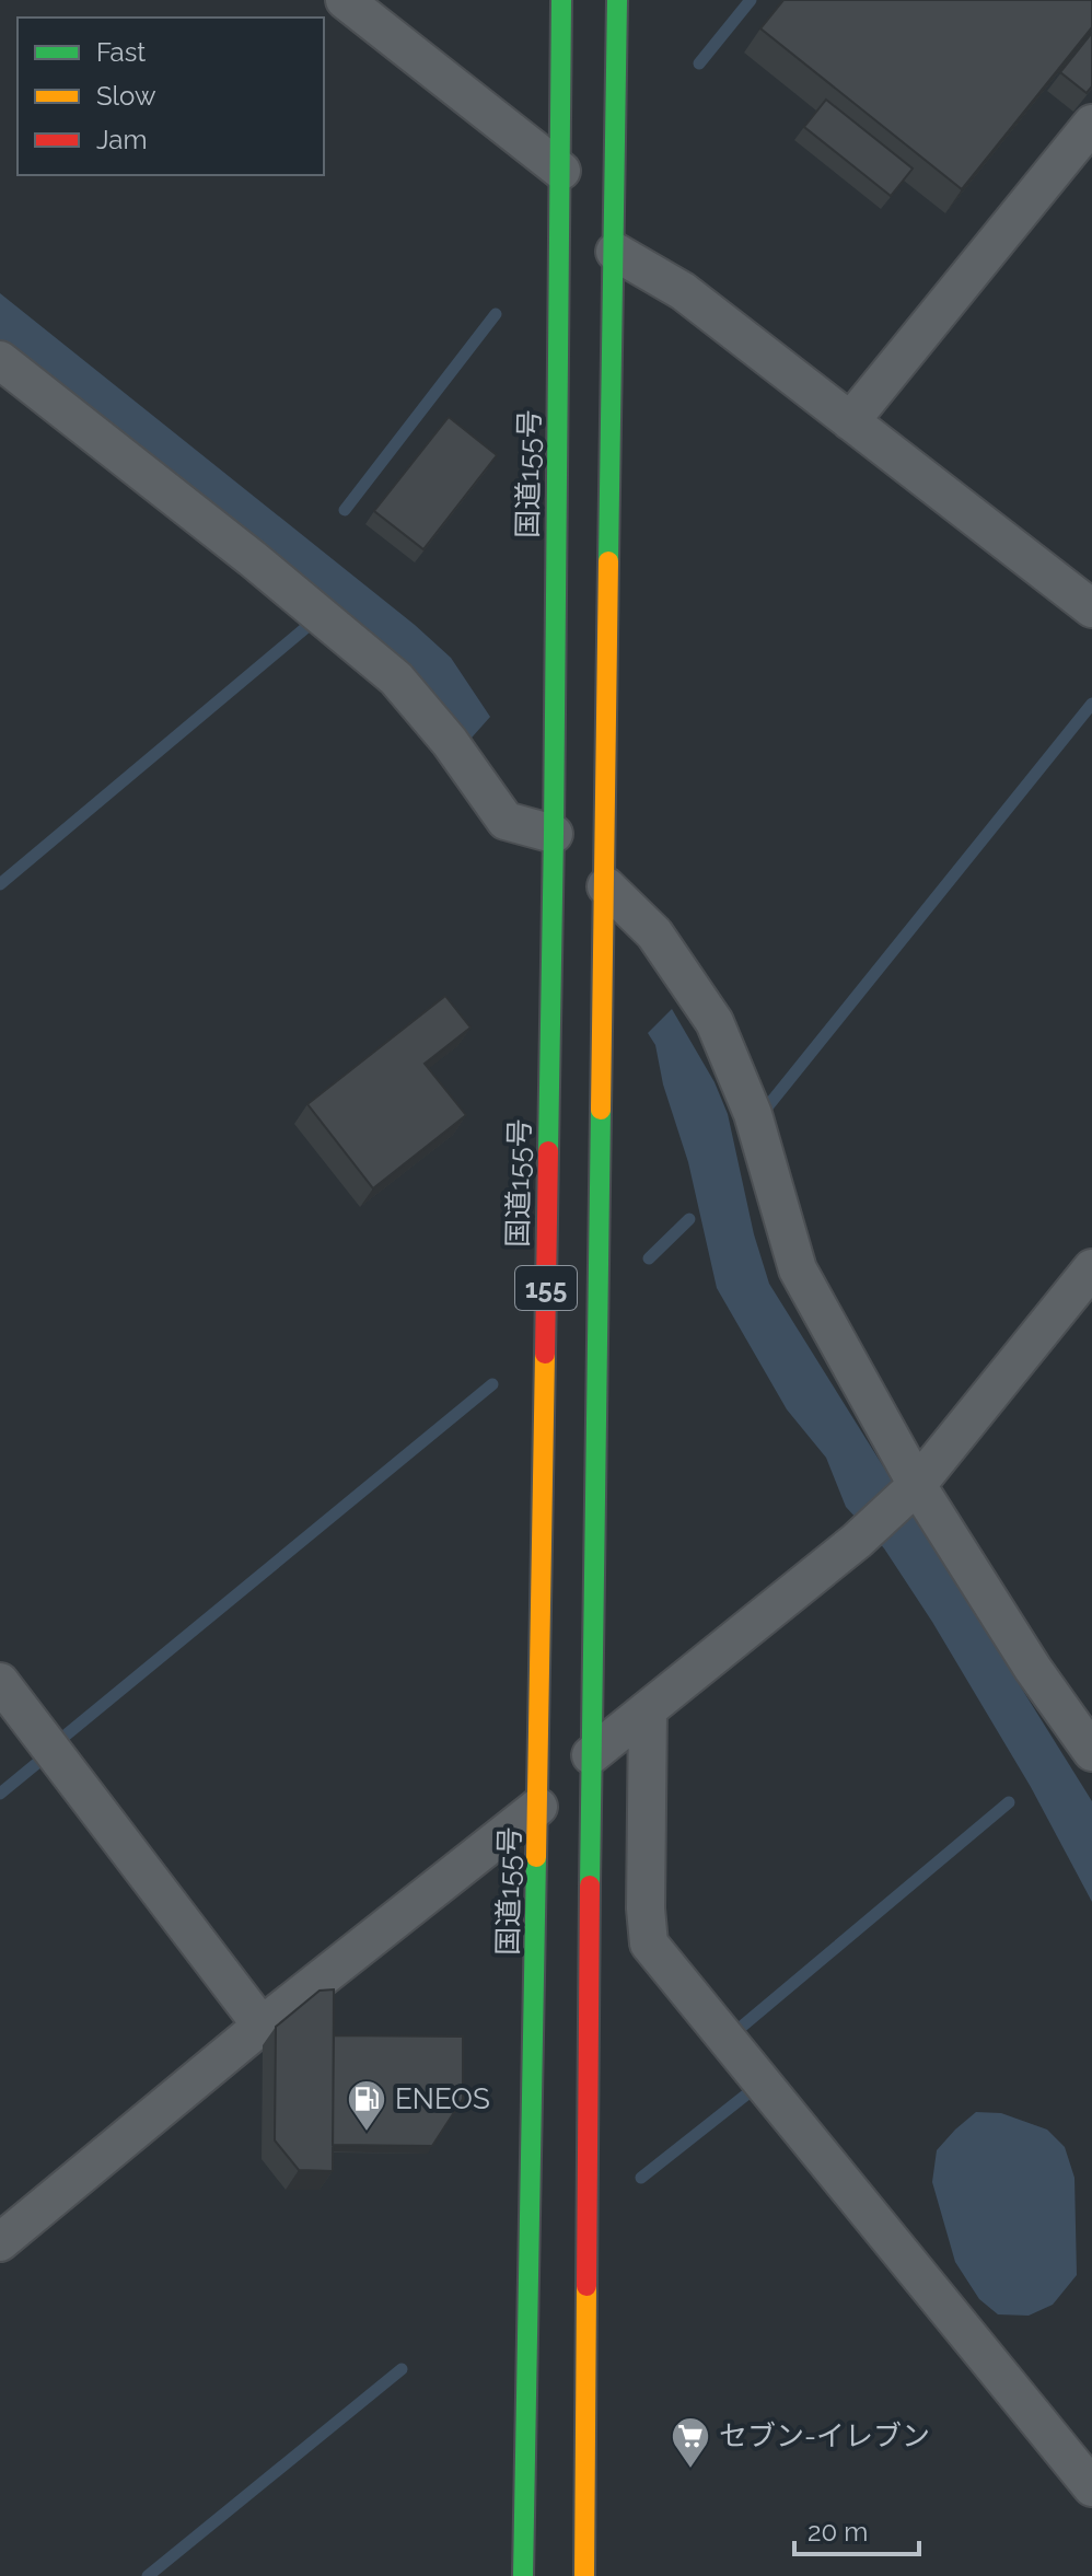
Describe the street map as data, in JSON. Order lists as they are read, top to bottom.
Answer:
{
  "streets": {
    "highway": ["国道155号", "155"]
  },
  "places": {
    "fuel station": ["ENEOS"],
    "supermarket": ["セブン-イレブン"]
  },
  "legend": ["Fast", "Slow", "Jam"],
  "scale_bar": "20 m"
}
